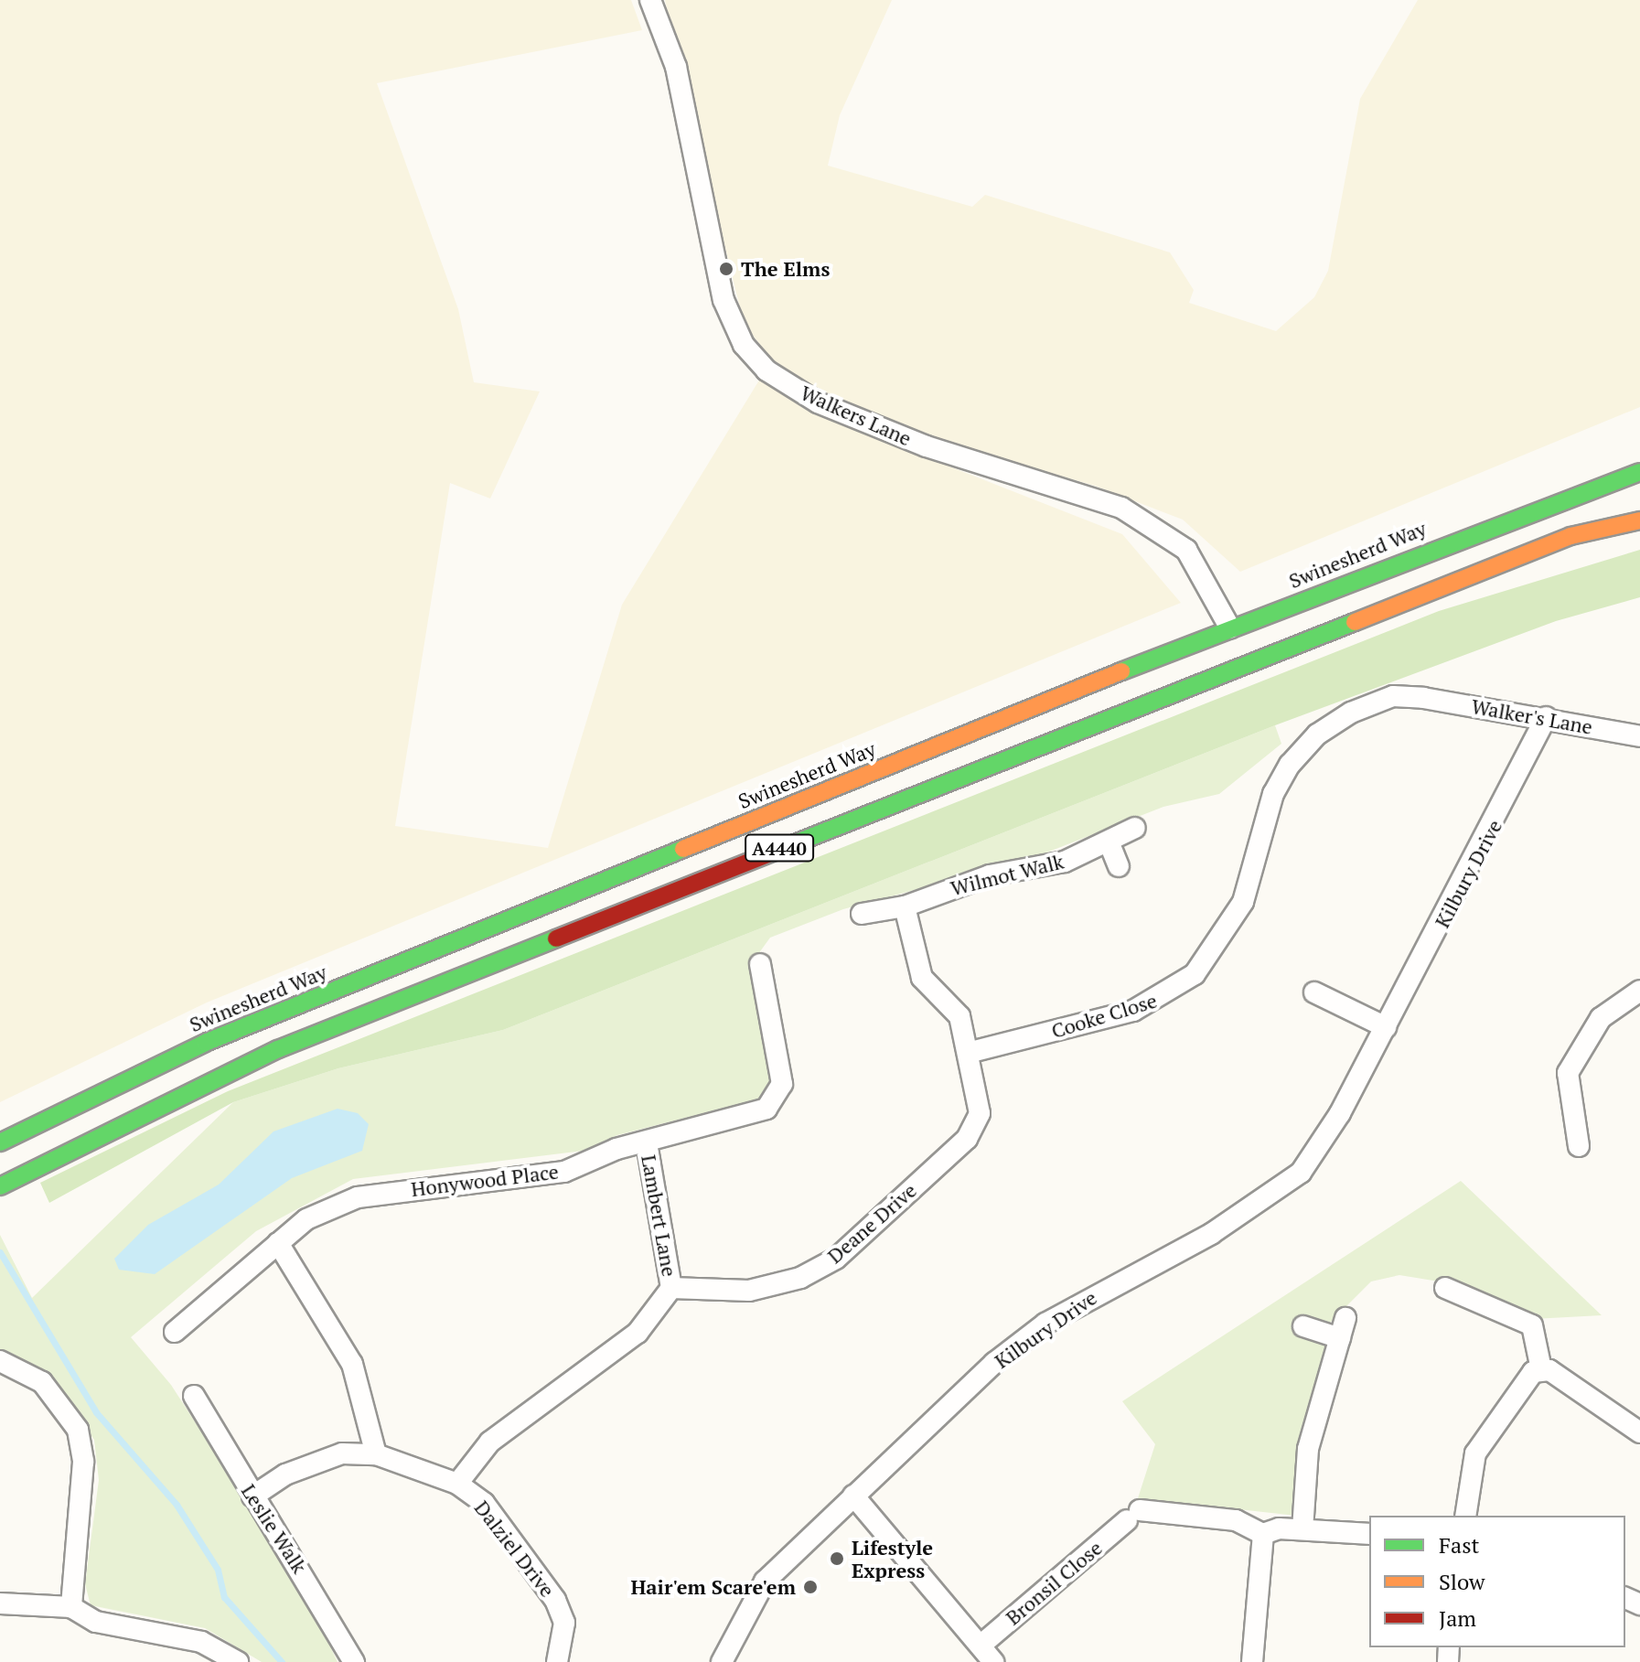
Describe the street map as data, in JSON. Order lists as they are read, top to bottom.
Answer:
{
  "streets": {
    "highway": ["Swinesherd Way", "A4440"],
    "street": [
      "Walkers Lane",
      "Walker's Lane",
      "Kilbury Drive",
      "Wilmot Walk",
      "Cooke Close",
      "Honywood Place",
      "Lambert Lane",
      "Deane Drive",
      "Leslie Walk",
      "Dalziel Drive",
      "Bronsil Close"
    ]
  },
  "crossings": [
    ["Walkers Lane", "Swinesherd Way"],
    ["Walker's Lane", "Kilbury Drive"],
    ["Walker's Lane", "Cooke Close"],
    ["Wilmot Walk", "Deane Drive"],
    ["Cooke Close", "Deane Drive"],
    ["Honywood Place", "Lambert Lane"],
    ["Lambert Lane", "Deane Drive"],
    ["Leslie Walk", "Dalziel Drive"]
  ],
  "places": ["The Elms", "Lifestyle Express", "Hair'em Scare'em"],
  "legend": ["Fast", "Slow", "Jam"]
}
